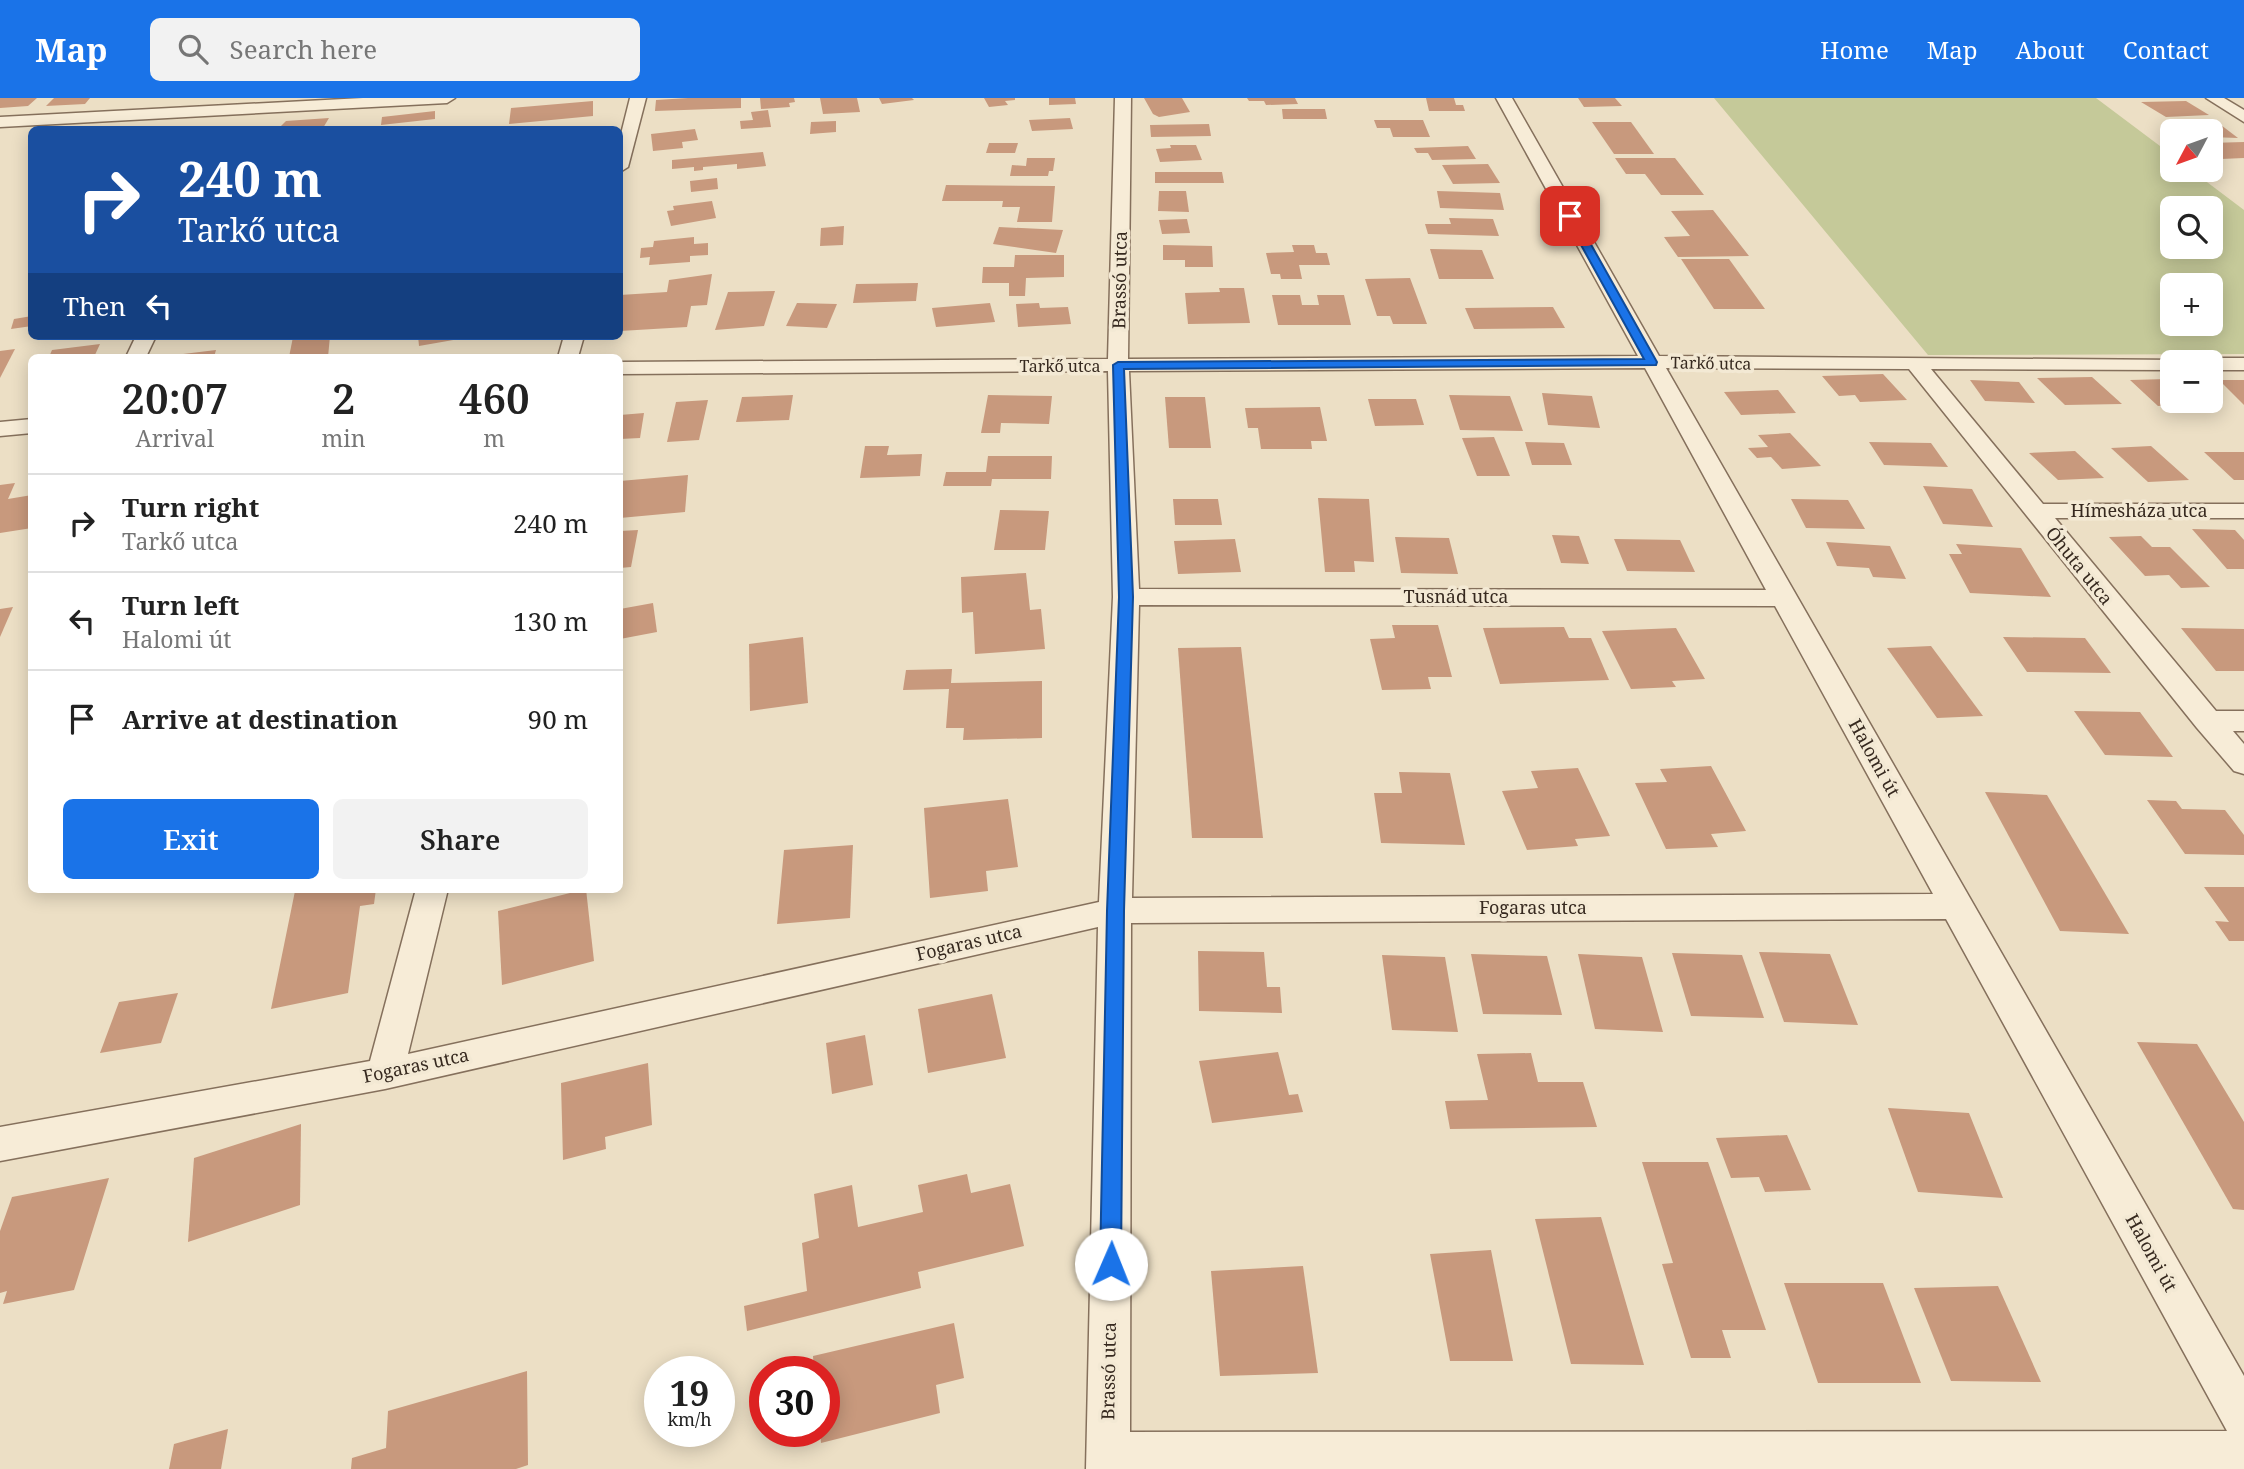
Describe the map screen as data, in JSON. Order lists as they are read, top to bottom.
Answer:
{
  "streets": {
    "street": [
      "Brassó utca",
      "Tarkő utca",
      "Hímesháza utca",
      "Óhuta utca",
      "Tusnád utca",
      "Halomi út",
      "Fogaras utca"
    ]
  },
  "crossings": [
    ["Brassó utca", "Tarkő utca"],
    ["Brassó utca", "Tusnád utca"],
    ["Brassó utca", "Fogaras utca"],
    ["Tarkő utca", "Óhuta utca"],
    ["Tarkő utca", "Halomi út"],
    ["Hímesháza utca", "Óhuta utca"],
    ["Tusnád utca", "Halomi út"],
    ["Halomi út", "Fogaras utca"]
  ],
  "north": "bottom left",
  "page": {
    "header": "Map",
    "search": "Search here",
    "nav": [
      "Home",
      "Map",
      "About",
      "Contact"
    ],
    "map_buttons": ["+", "−"],
    "turn": ["240 m", "Tarkő utca"],
    "then": "Then",
    "eta": [
      "20:07",
      "Arrival",
      "2",
      "min",
      "460",
      "m"
    ],
    "list": [
      {
        "name": "Turn right",
        "note": "Tarkő utca",
        "value": "240 m"
      },
      {
        "name": "Turn left",
        "note": "Halomi út",
        "value": "130 m"
      },
      {
        "name": "Arrive at destination",
        "value": "90 m"
      }
    ],
    "buttons": ["Exit", "Share"],
    "speed": "19 km/h",
    "limit": "30"
  }
}
